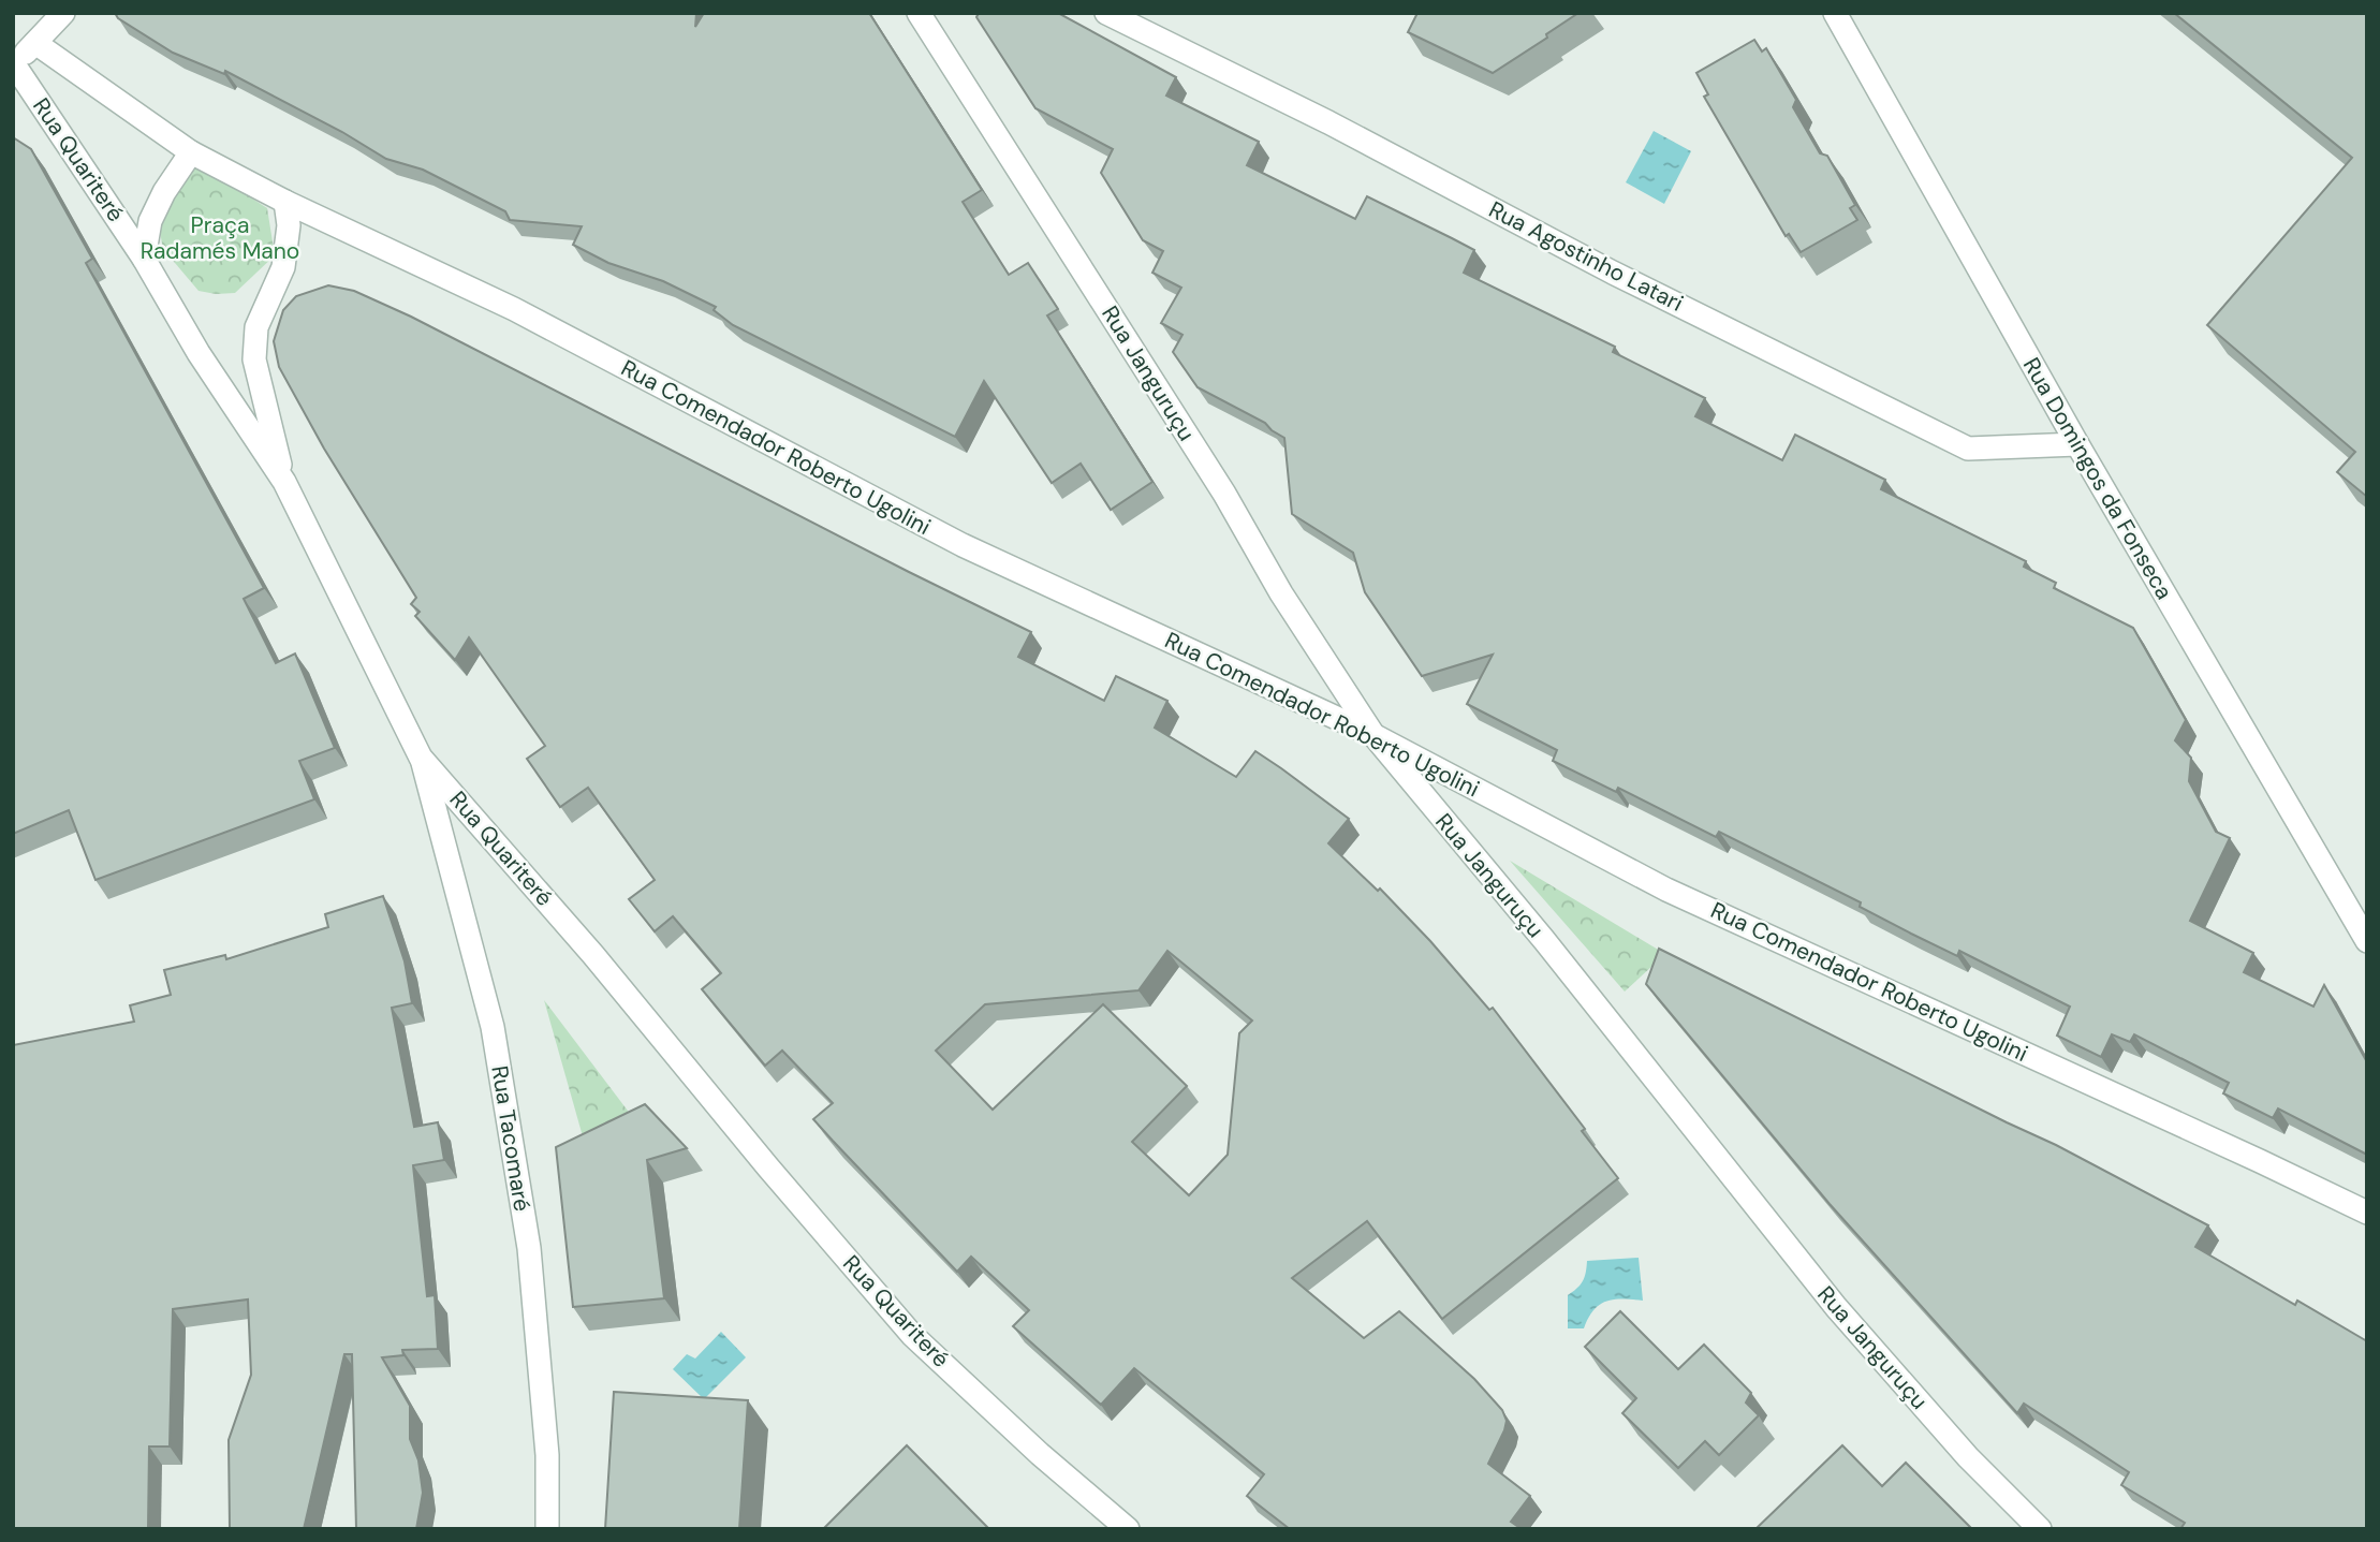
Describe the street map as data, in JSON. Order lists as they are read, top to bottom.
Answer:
{
  "streets": {
    "street": [
      "Rua Quariteré",
      "Rua Agostinho Latari",
      "Rua Janguruçu",
      "Rua Comendador Roberto Ugolini",
      "Rua Domingos da Fonseca",
      "Rua Tacomaré"
    ]
  },
  "crossings": [
    ["Rua Quariteré", "Rua Tacomaré"],
    ["Rua Agostinho Latari", "Rua Domingos da Fonseca"],
    ["Rua Janguruçu", "Rua Comendador Roberto Ugolini"]
  ],
  "parks": ["Praça Radamés Mano"]
}
